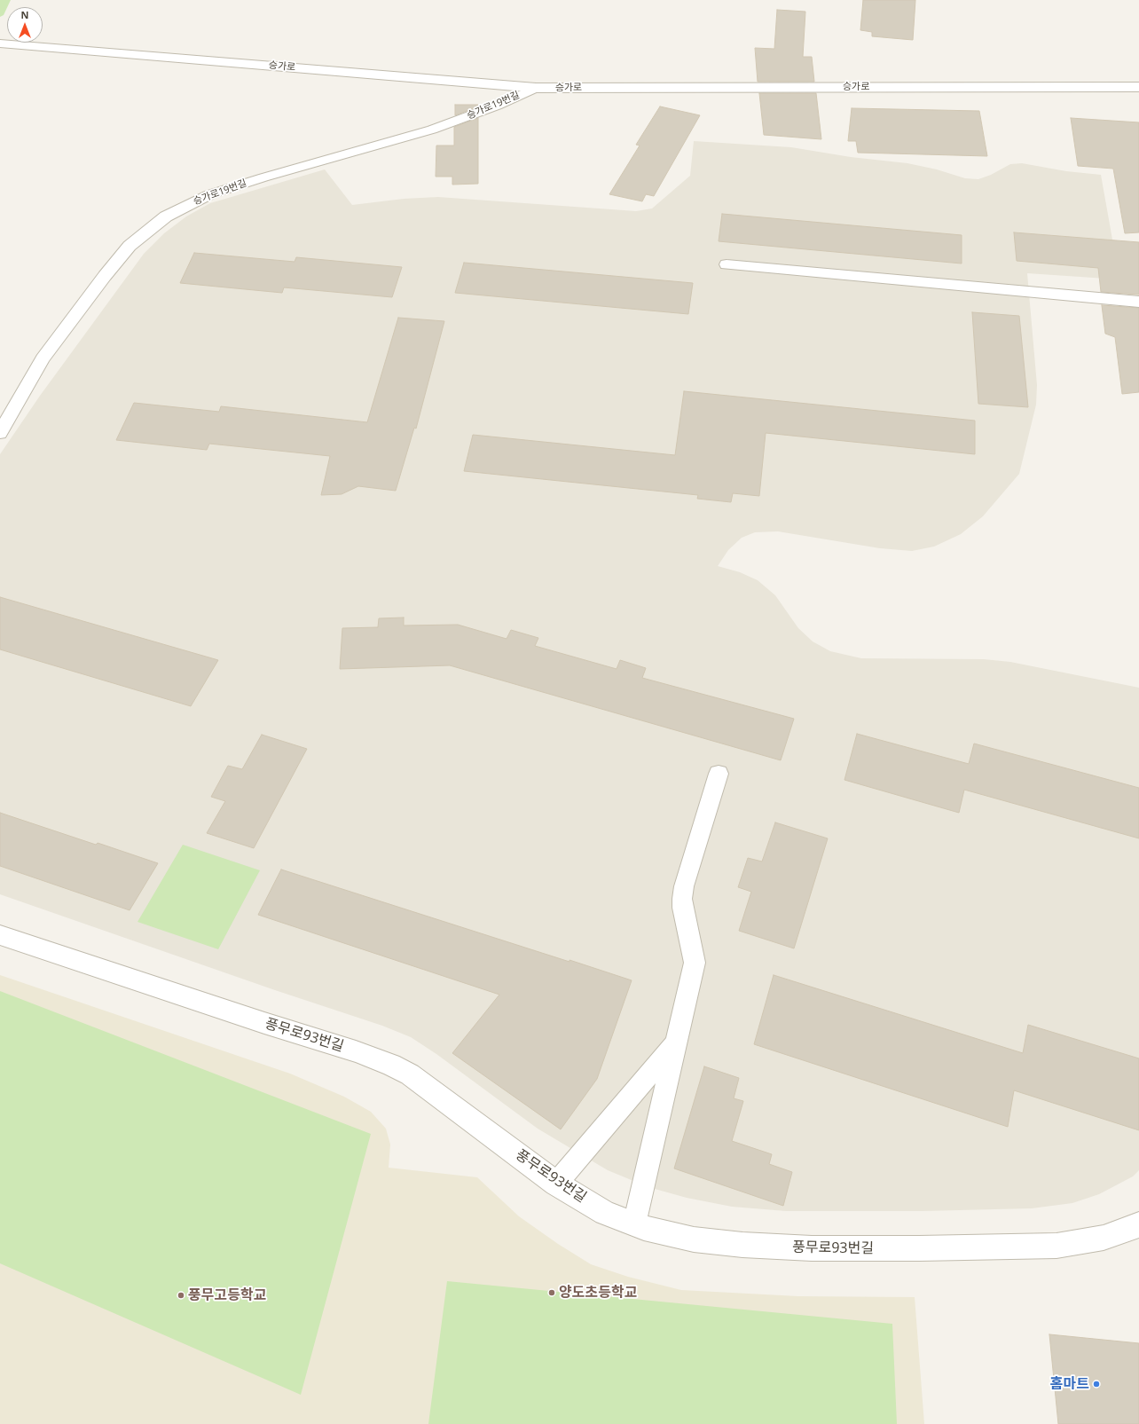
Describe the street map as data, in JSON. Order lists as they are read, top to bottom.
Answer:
{
  "streets": {
    "street": ["승가로", "풍무로93번길"],
    "lane": ["승가로19번길"]
  },
  "crossings": [
    ["승가로", "승가로19번길"]
  ],
  "places": ["양도초등학교", "풍무고등학교", "홈마트"],
  "north": "top"
}
